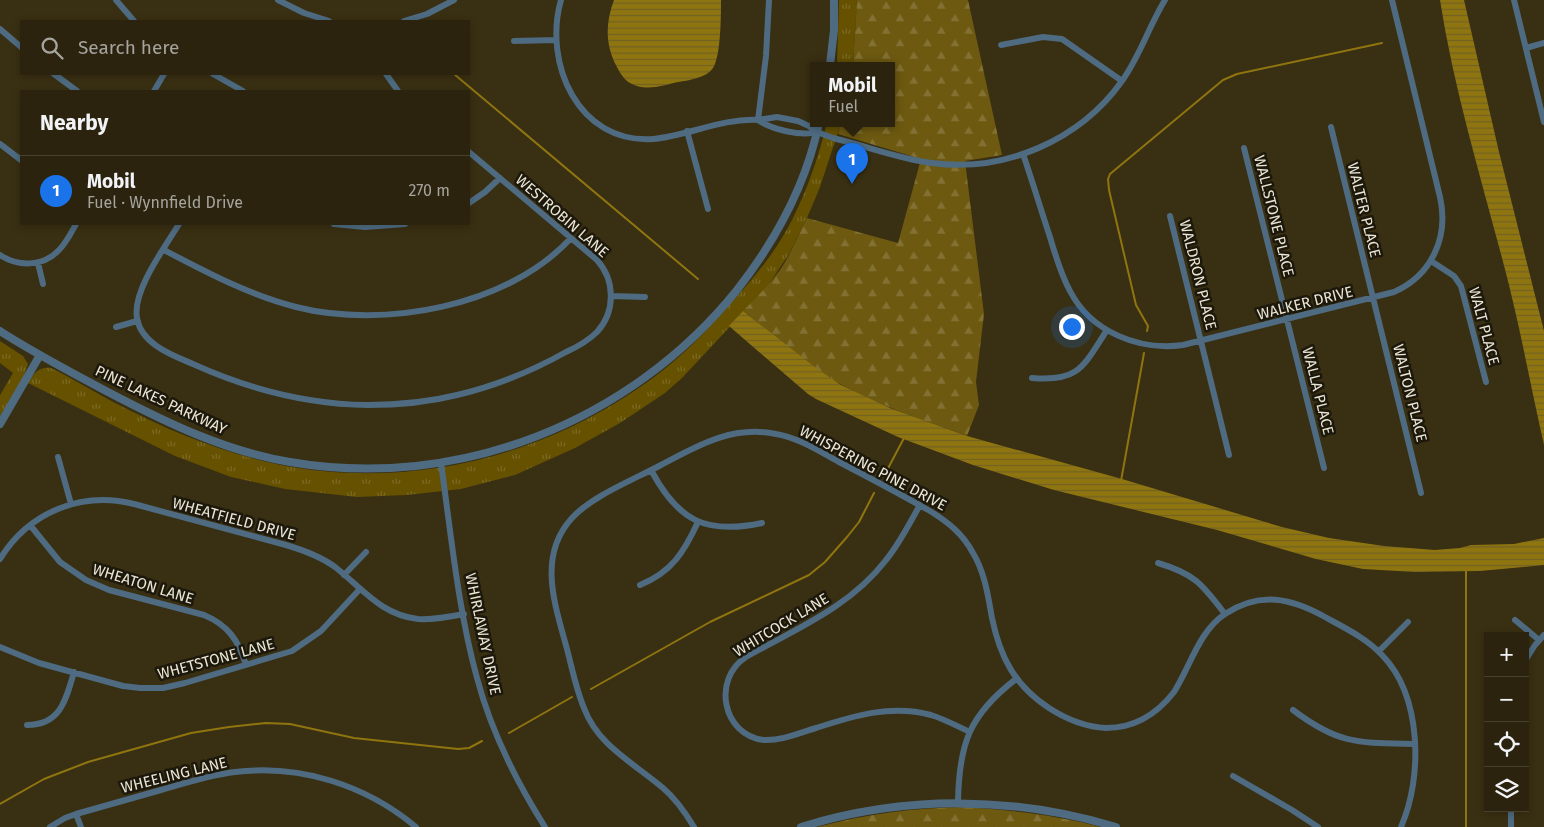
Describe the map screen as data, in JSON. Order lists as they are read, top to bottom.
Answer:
{
  "streets": {
    "street": [
      "WALTER PLACE",
      "WESTROBIN LANE",
      "WALLSTONE PLACE",
      "WALDRON PLACE",
      "WALKER DRIVE",
      "WALT PLACE",
      "WALLA PLACE",
      "WALTON PLACE",
      "PINE LAKES PARKWAY",
      "WHISPERING PINE DRIVE",
      "WHEATFIELD DRIVE",
      "WHEATON LANE",
      "WHITCOCK LANE",
      "WHIRLAWAY DRIVE",
      "WHETSTONE LANE",
      "WHEELING LANE"
    ]
  },
  "crossings": [
    ["WALTER PLACE", "WALKER DRIVE"],
    ["WALTER PLACE", "WALTON PLACE"],
    ["WALLSTONE PLACE", "WALKER DRIVE"],
    ["WALLSTONE PLACE", "WALLA PLACE"],
    ["WALDRON PLACE", "WALKER DRIVE"],
    ["WALKER DRIVE", "WALT PLACE"],
    ["WALKER DRIVE", "WALLA PLACE"],
    ["WALKER DRIVE", "WALTON PLACE"],
    ["PINE LAKES PARKWAY", "WHIRLAWAY DRIVE"],
    ["WHISPERING PINE DRIVE", "WHITCOCK LANE"],
    ["WHEATFIELD DRIVE", "WHEATON LANE"],
    ["WHEATFIELD DRIVE", "WHIRLAWAY DRIVE"],
    ["WHEATFIELD DRIVE", "WHETSTONE LANE"],
    ["WHEATON LANE", "WHETSTONE LANE"]
  ],
  "page": {
    "search": "Search here",
    "popup": ["Mobil", "Fuel"],
    "heading": "Nearby",
    "pins": "1",
    "list": [
      {
        "mark": "1",
        "name": "Mobil",
        "note": "Fuel · Wynnfield Drive",
        "value": "270 m"
      }
    ],
    "map_buttons": ["+", "−"]
  }
}
